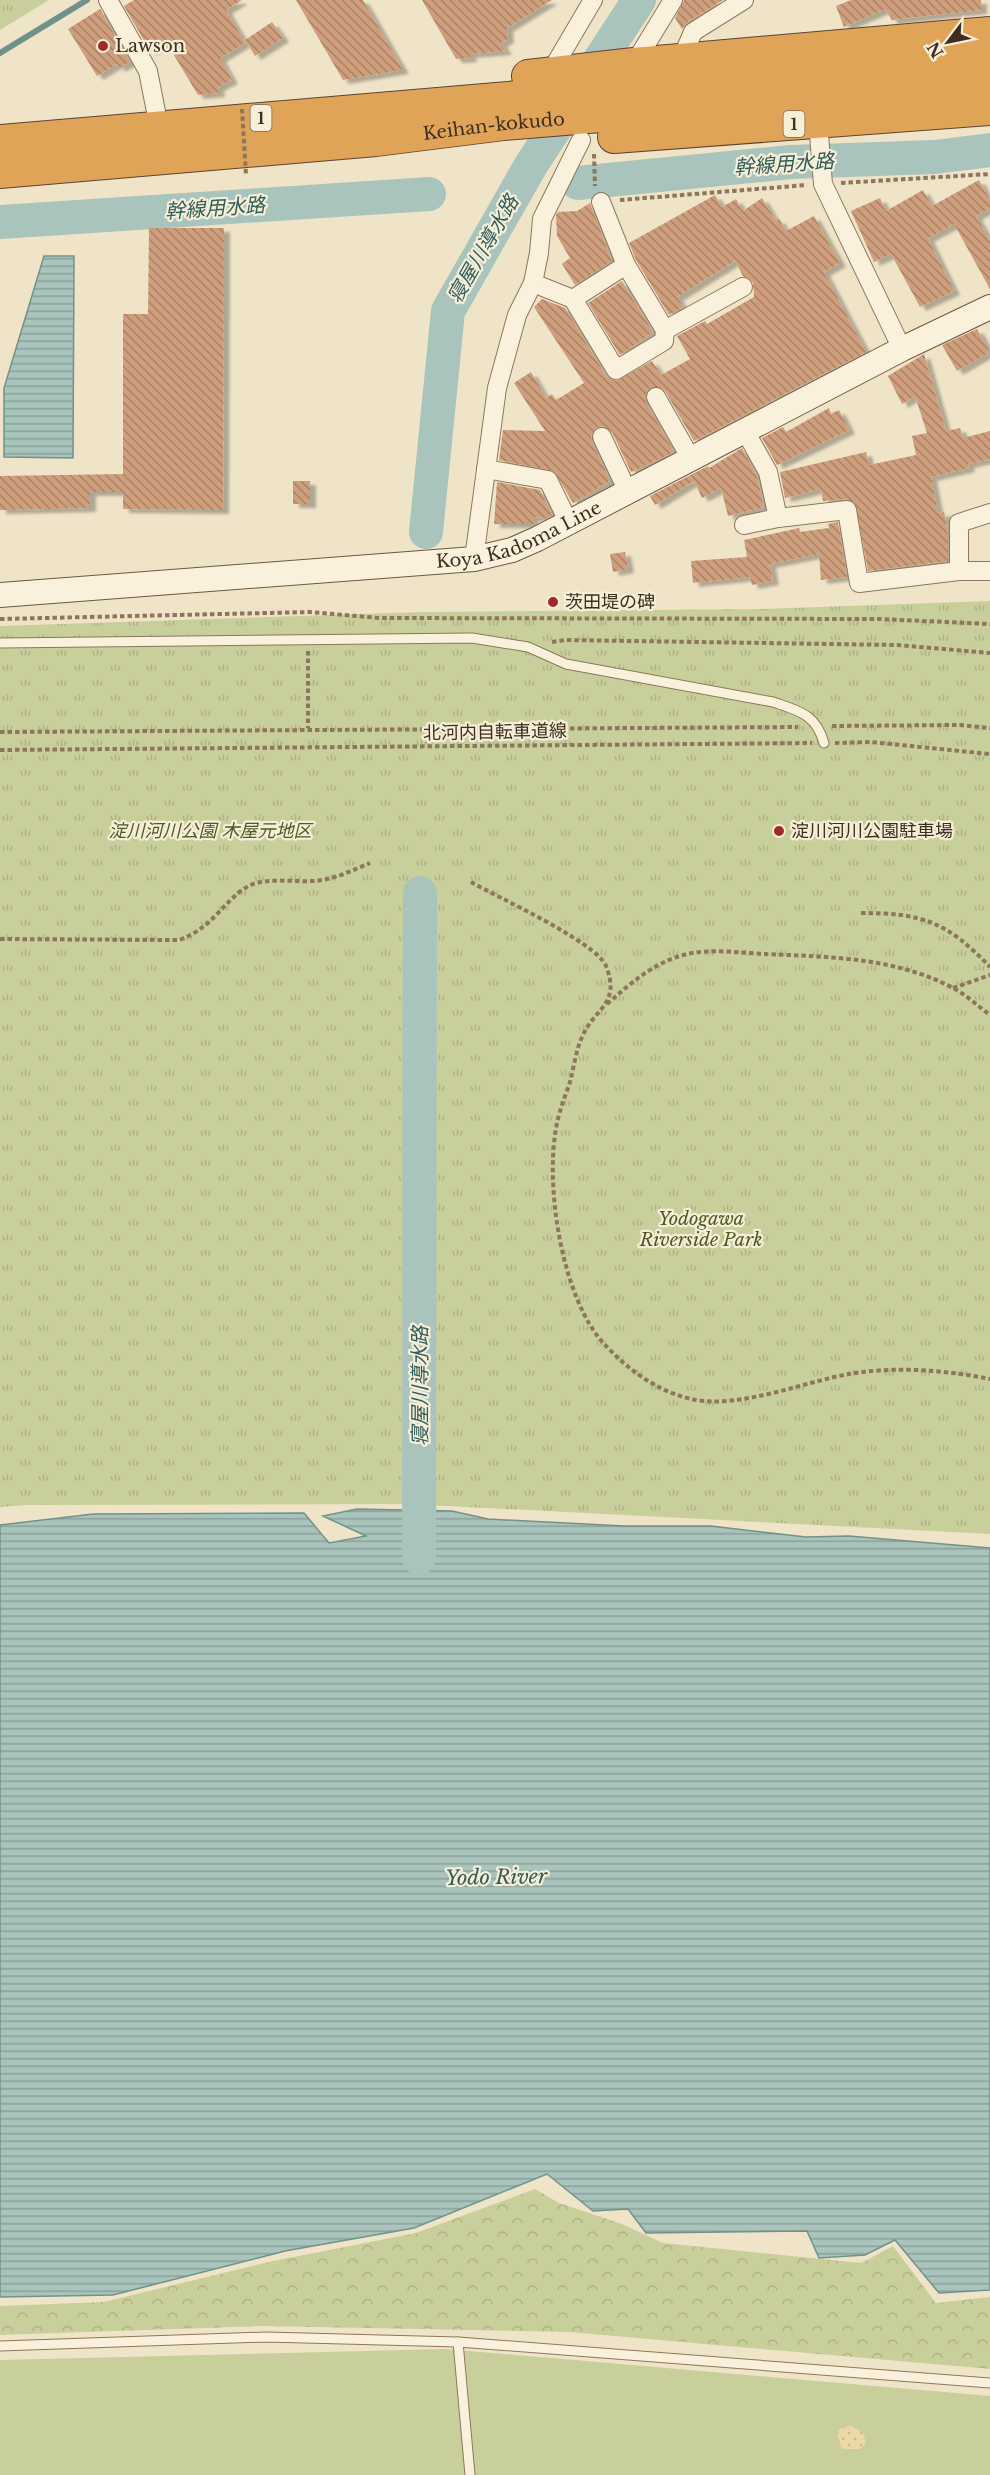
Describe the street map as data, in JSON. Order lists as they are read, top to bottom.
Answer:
{
  "streets": {
    "highway": ["1", "Keihan-kokudo"],
    "main road": ["Koya Kadoma Line"],
    "path": ["北河内自転車道線"]
  },
  "crossings": [
    ["1", "Keihan-kokudo"]
  ],
  "water": ["幹線用水路", "寝屋川導水路", "Yodo River"],
  "parks": ["淀川河川公園 木屋元地区", "Yodogawa Riverside Park"],
  "places": ["Lawson", "茨田堤の碑", "淀川河川公園駐車場"],
  "north": "bottom left"
}
